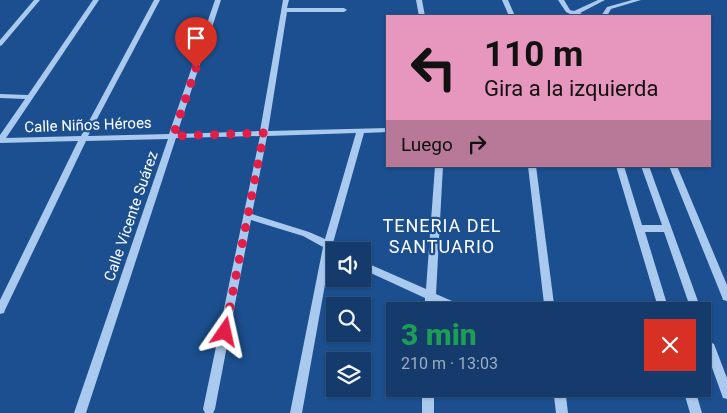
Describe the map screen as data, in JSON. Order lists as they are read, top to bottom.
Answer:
{
  "streets": {
    "street": ["Calle Niños Héroes", "Calle Vicente Suárez"]
  },
  "crossings": [
    ["Calle Niños Héroes", "Calle Vicente Suárez"]
  ],
  "districts": ["TENERIA DEL SANTUARIO"],
  "page": {
    "turn": ["110 m", "Gira a la izquierda"],
    "then": "Luego",
    "heading": ["3 min", "210 m · 13:03"]
  }
}
